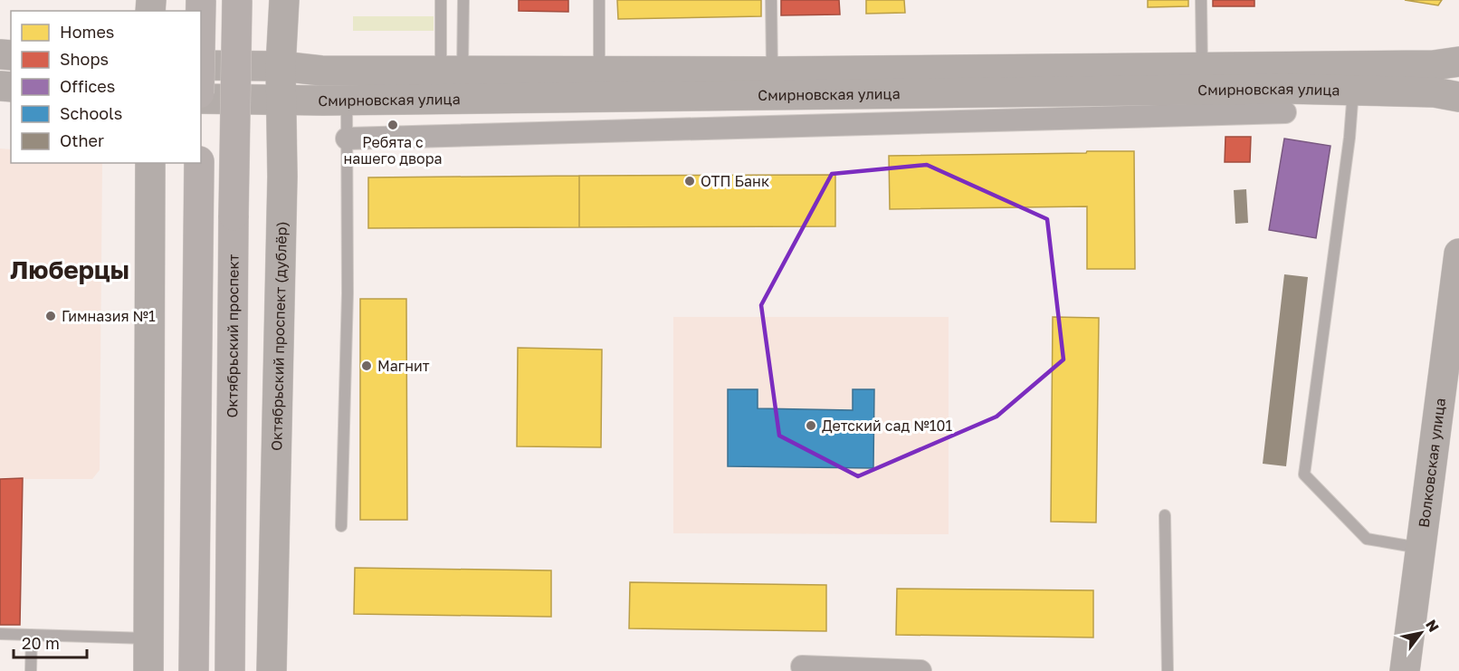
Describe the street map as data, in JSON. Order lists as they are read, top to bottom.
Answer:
{
  "streets": {
    "main road": [
      "Смирновская улица",
      "Октябрьский проспект",
      "Октябрьский проспект (дублёр)",
      "Волковская улица"
    ]
  },
  "crossings": [
    ["Смирновская улица", "Октябрьский проспект (дублёр)"]
  ],
  "districts": ["Люберцы"],
  "places": [
    "Ребята с нашего двора",
    "ОТП Банк",
    "Гимназия №1",
    "Магнит",
    "Детский сад №101"
  ],
  "legend": [
    "Homes",
    "Shops",
    "Offices",
    "Schools",
    "Other"
  ],
  "scale_bar": "20 m",
  "north": "top right"
}
